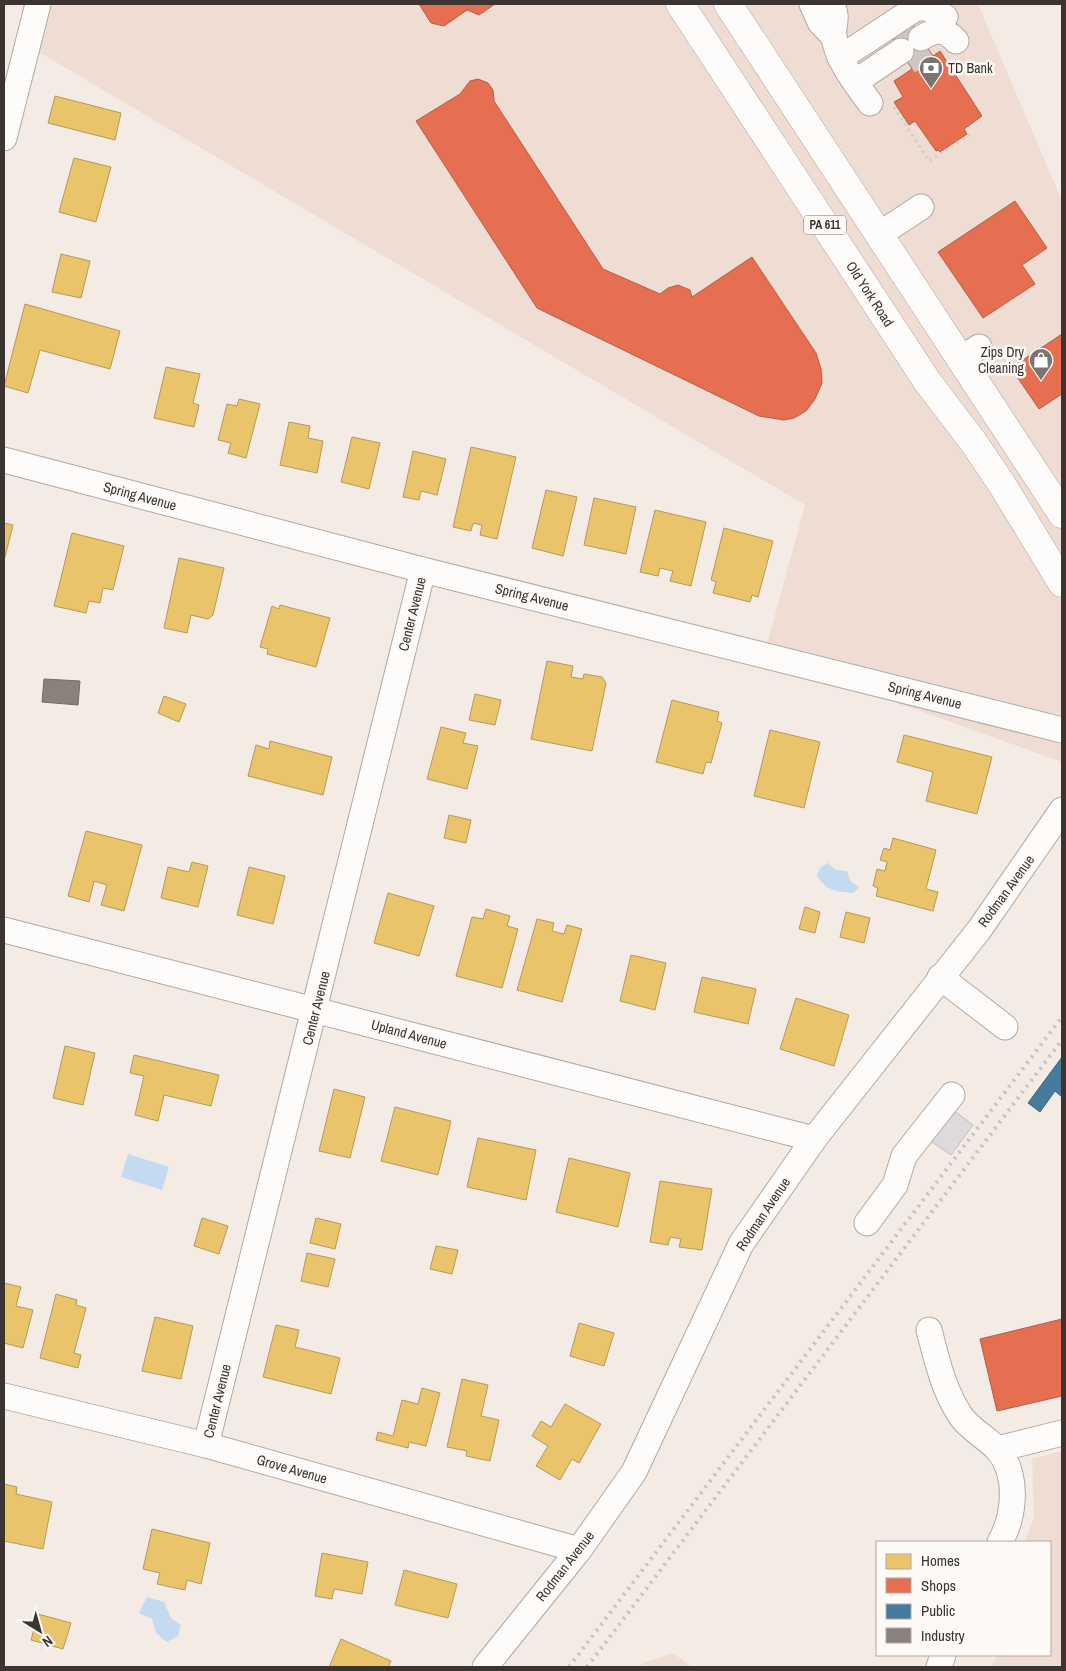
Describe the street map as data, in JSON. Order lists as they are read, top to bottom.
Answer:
{
  "streets": {
    "highway": ["PA 611", "Old York Road"],
    "street": [
      "Spring Avenue",
      "Center Avenue",
      "Rodman Avenue",
      "Upland Avenue",
      "Grove Avenue"
    ]
  },
  "crossings": [
    ["Spring Avenue", "Center Avenue"],
    ["Center Avenue", "Upland Avenue"],
    ["Center Avenue", "Grove Avenue"],
    ["Rodman Avenue", "Upland Avenue"],
    ["Rodman Avenue", "Grove Avenue"]
  ],
  "places": {
    "bank": ["TD Bank"],
    "shop": ["Zips Dry Cleaning"]
  },
  "legend": [
    "Homes",
    "Shops",
    "Public",
    "Industry"
  ],
  "north": "bottom right"
}
